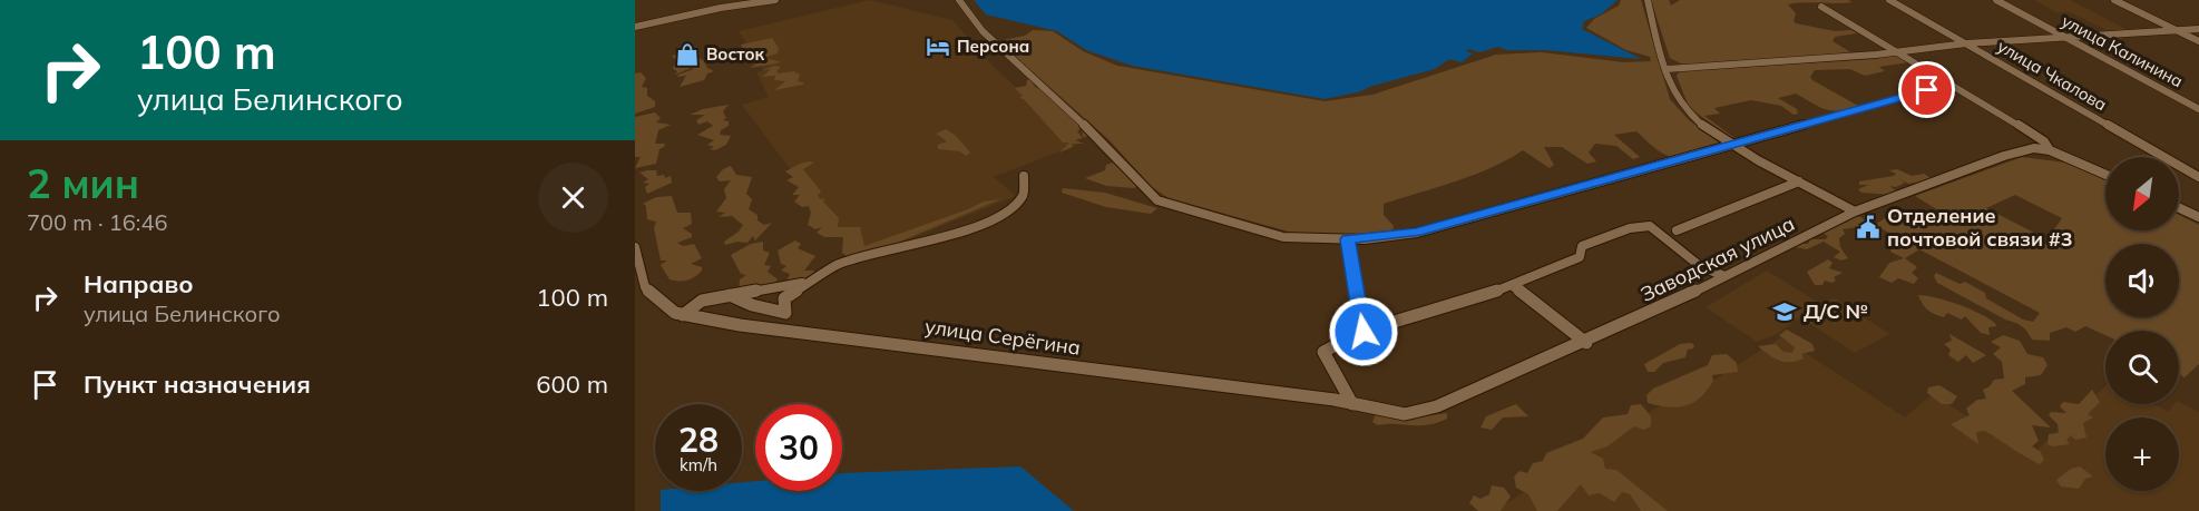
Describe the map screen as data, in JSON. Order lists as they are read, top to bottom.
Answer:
{
  "streets": {
    "street": [
      "улица Калинина",
      "улица Чкалова",
      "Заводская улица",
      "улица Серёгина"
    ]
  },
  "crossings": [
    ["Заводская улица", "улица Серёгина"]
  ],
  "places": {
    "hotel": ["Персона"],
    "shop": ["Восток"],
    "public building": ["Отделение почтовой связи #3"],
    "school or university": ["Д/С №"]
  },
  "north": "bottom left",
  "page": {
    "turn": ["100 m", "улица Белинского"],
    "heading": ["2 мин", "700 m · 16:46"],
    "map_buttons": "+",
    "list": [
      {
        "name": "Направо",
        "note": "улица Белинского",
        "value": "100 m"
      },
      {
        "name": "Пункт назначения",
        "value": "600 m"
      }
    ],
    "speed": "28 km/h",
    "limit": "30"
  }
}
